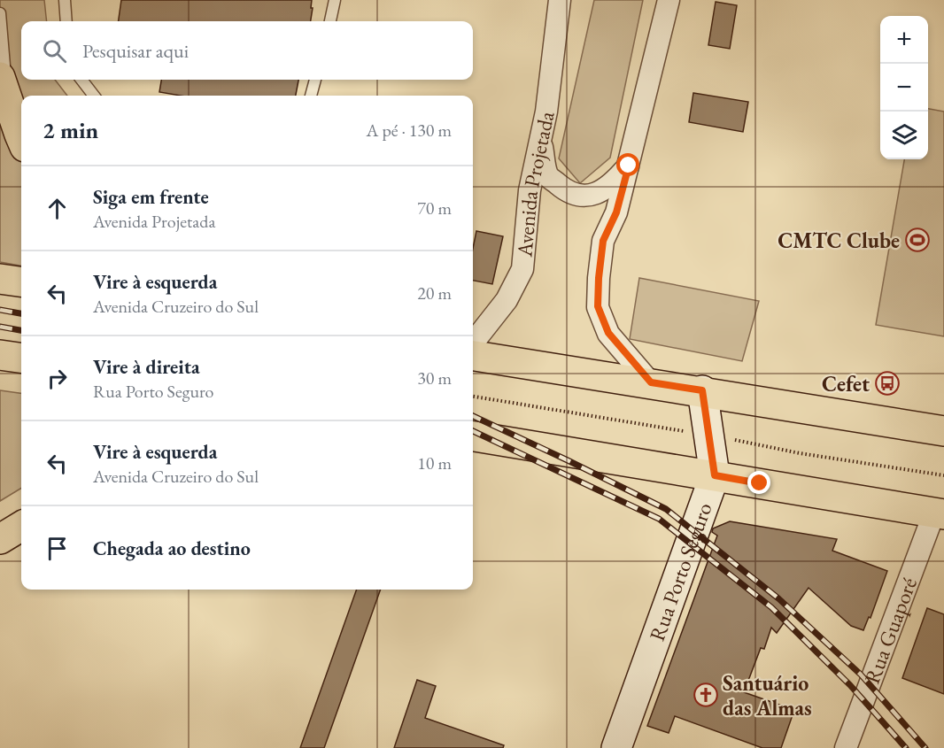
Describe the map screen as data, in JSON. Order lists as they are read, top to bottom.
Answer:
{
  "streets": {
    "street": ["Avenida Projetada", "Rua Porto Seguro", "Rua Guaporé"]
  },
  "places": {
    "sports": ["CMTC Clube"],
    "bus stop": ["Cefet"],
    "church": ["Santuário das Almas"]
  },
  "page": {
    "map_buttons": ["+", "−"],
    "search": "Pesquisar aqui",
    "heading": ["2 min", "A pé · 130 m"],
    "list": [
      ["Siga em frente", "Avenida Projetada", "70 m"],
      ["Vire à esquerda", "Avenida Cruzeiro do Sul", "20 m"],
      ["Vire à direita", "Rua Porto Seguro", "30 m"],
      ["Vire à esquerda", "Avenida Cruzeiro do Sul", "10 m"],
      "Chegada ao destino"
    ]
  }
}
